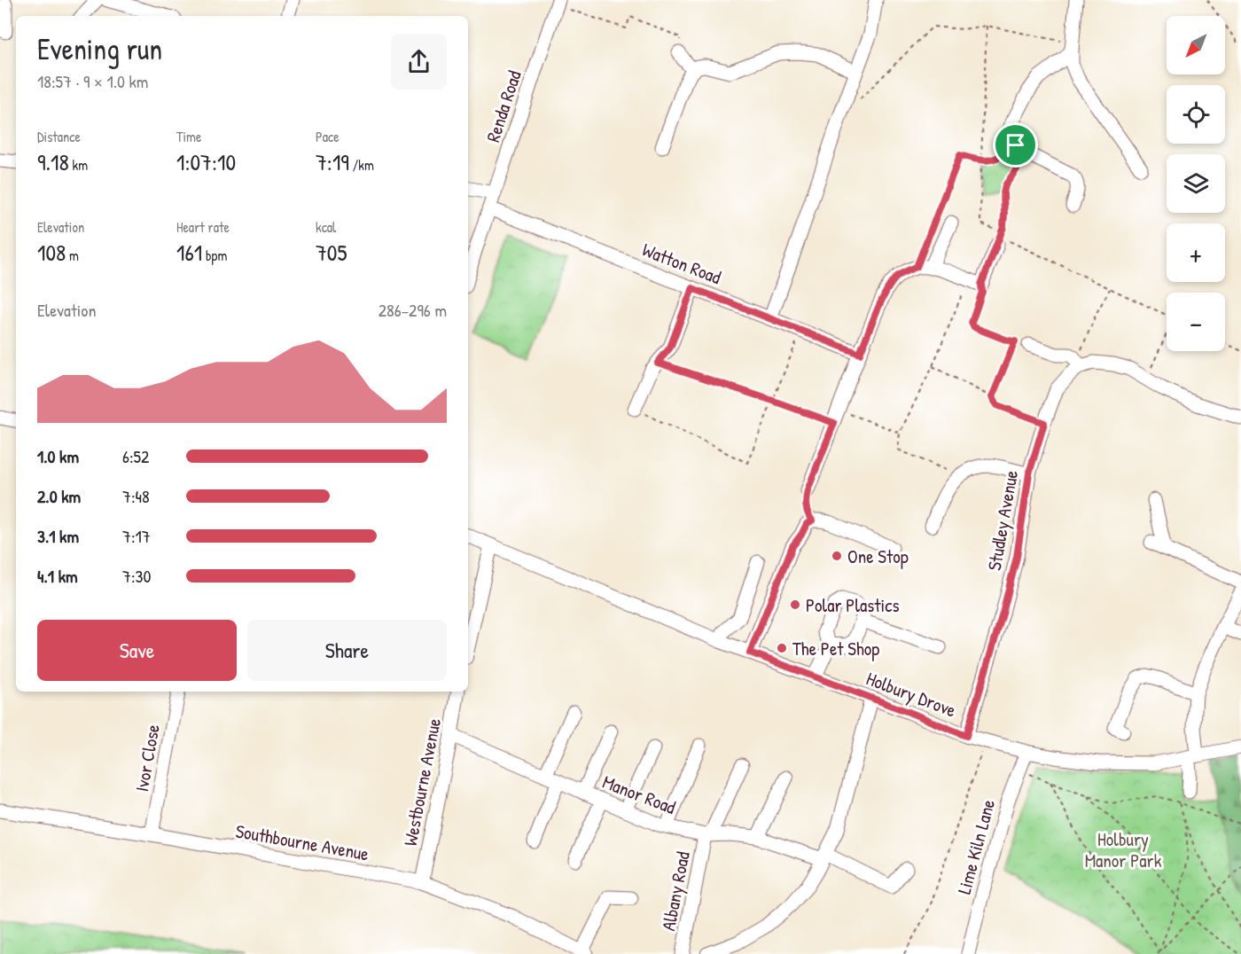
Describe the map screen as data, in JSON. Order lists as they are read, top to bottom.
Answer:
{
  "streets": {
    "street": [
      "Renda Road",
      "Watton Road",
      "Studley Avenue",
      "Holbury Drove",
      "Ivor Close",
      "Westbourne Avenue",
      "Manor Road",
      "Southbourne Avenue",
      "Lime Kiln Lane",
      "Albany Road"
    ]
  },
  "crossings": [
    ["Renda Road", "Watton Road"],
    ["Studley Avenue", "Holbury Drove"],
    ["Holbury Drove", "Lime Kiln Lane"],
    ["Ivor Close", "Southbourne Avenue"],
    ["Westbourne Avenue", "Manor Road"],
    ["Westbourne Avenue", "Southbourne Avenue"],
    ["Manor Road", "Albany Road"]
  ],
  "parks": ["Holbury Manor Park"],
  "places": ["One Stop", "Polar Plastics", "The Pet Shop"],
  "north": "bottom left",
  "page": {
    "map_buttons": ["+", "−"],
    "heading": ["Evening run", "18:57 · 9 × 1.0 km"],
    "stats": [
      ["Distance", "9.18 km"],
      ["Time", "1:07:10"],
      ["Pace", "7:19 /km"],
      ["Elevation", "108 m"],
      ["Heart rate", "161 bpm"],
      ["kcal", "705"]
    ],
    "chart": ["Elevation", "286–296 m"],
    "list": [
      {
        "name": "1.0 km",
        "note": "6:52"
      },
      {
        "name": "2.0 km",
        "note": "7:48"
      },
      {
        "name": "3.1 km",
        "note": "7:17"
      },
      {
        "name": "4.1 km",
        "note": "7:30"
      }
    ],
    "buttons": ["Save", "Share"]
  }
}
